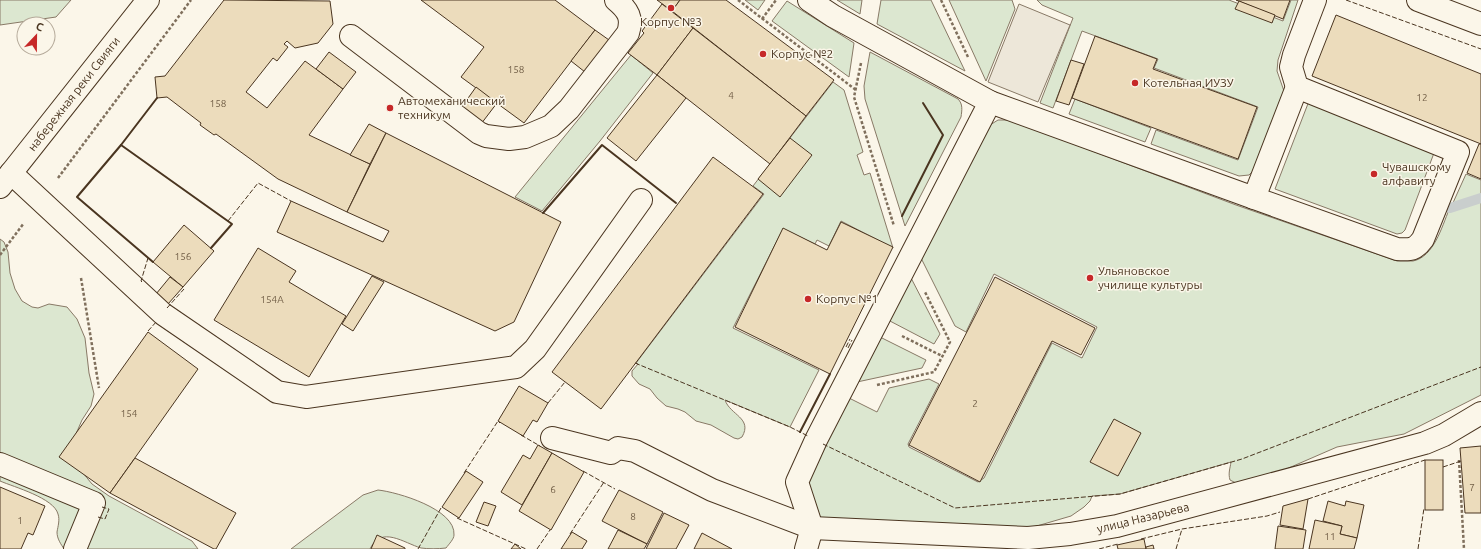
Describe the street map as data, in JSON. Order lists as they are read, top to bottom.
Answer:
{
  "streets": {
    "street": ["набережная реки Свияги", "улица Назарьева"]
  },
  "places": [
    "Корпус №3",
    "Корпус №2",
    "Котельная ИУЗУ",
    "Автомеханический техникум",
    "Чувашскому алфавиту",
    "Ульяновское училище культуры",
    "Корпус №1"
  ],
  "house_numbers": [
    "158",
    "4",
    "12",
    "158",
    "156",
    "154А",
    "2",
    "154",
    "7",
    "6",
    "8",
    "1",
    "11"
  ],
  "north": "top"
}
